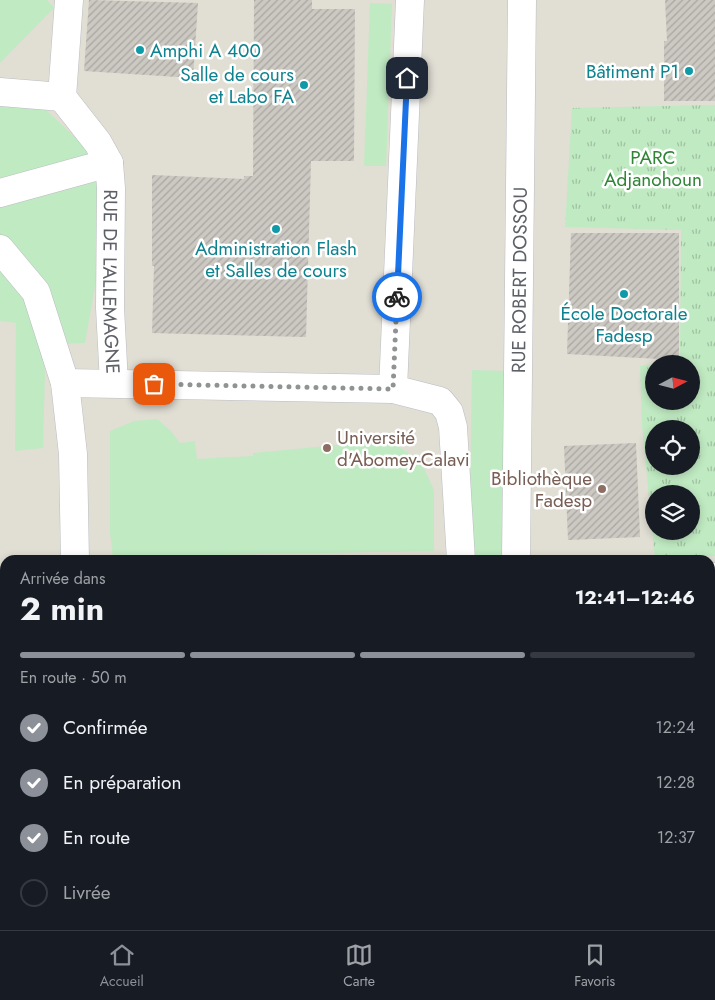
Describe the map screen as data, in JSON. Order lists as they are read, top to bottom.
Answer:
{
  "streets": {
    "lane": ["RUE ROBERT DOSSOU", "RUE DE L'ALLEMAGNE"]
  },
  "parks": ["PARC Adjanohoun"],
  "places": [
    "Amphi A 400",
    "Bâtiment P1",
    "Salle de cours et Labo FA",
    "Administration Flash et Salles de cours",
    "École Doctorale Fadesp",
    "Université d'Abomey-Calavi",
    "Bibliothèque Fadesp"
  ],
  "north": "right",
  "page": {
    "heading": ["2 min", "Arrivée dans", "12:41–12:46"],
    "bar": "En route · 50 m",
    "list": [
      ["Confirmée", "12:24"],
      ["En préparation", "12:28"],
      ["En route", "12:37"],
      "Livrée"
    ],
    "tabs": ["Accueil", "Carte", "Favoris"]
  }
}
